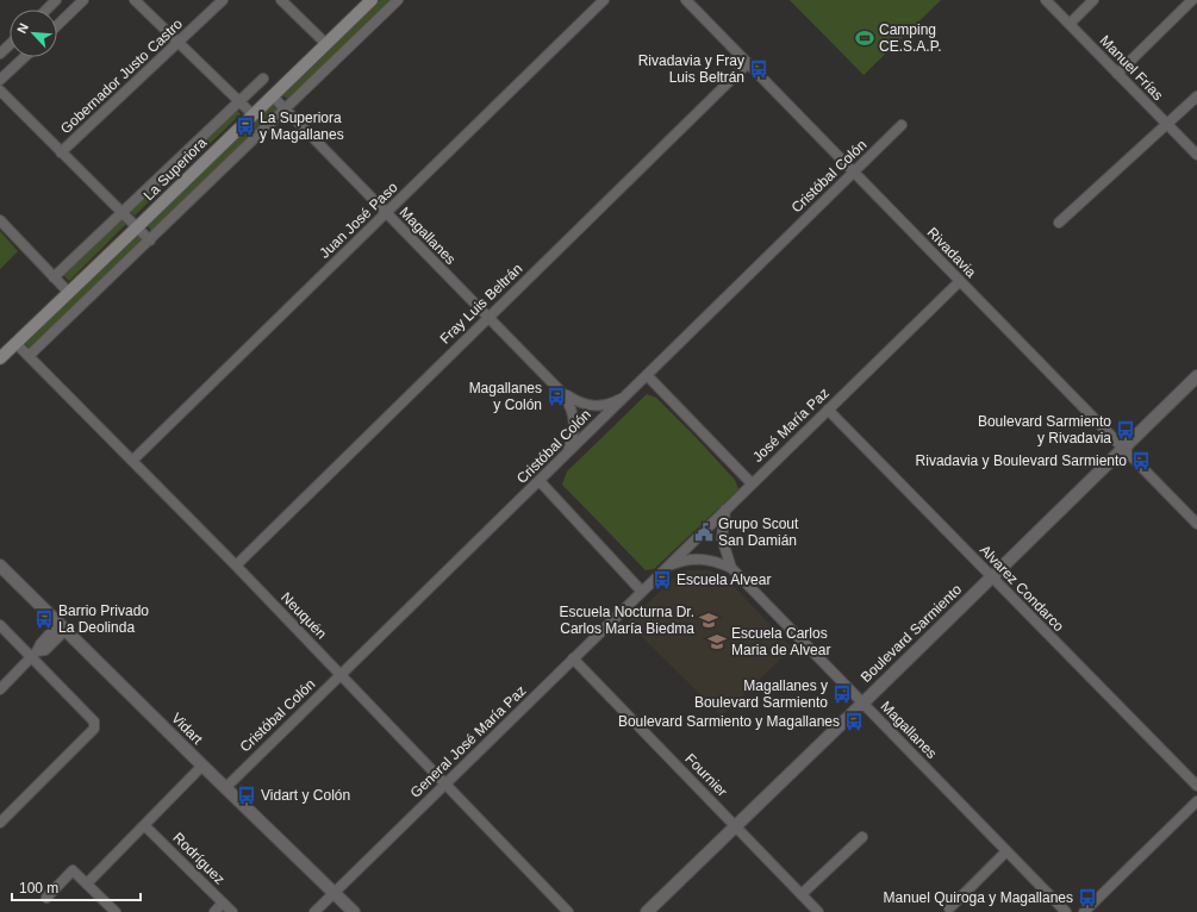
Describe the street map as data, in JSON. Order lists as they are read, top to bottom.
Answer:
{
  "streets": {
    "main road": ["La Superiora"],
    "street": [
      "Manuel Frías",
      "Gobernador Justo Castro",
      "Cristóbal Colón",
      "Juan José Paso",
      "Magallanes",
      "Rivadavia",
      "Fray Luis Beltrán",
      "José María Paz",
      "Alvarez Condarco",
      "Neuquén",
      "Boulevard Sarmiento",
      "Vidart",
      "General José María Paz",
      "Fournier",
      "Rodríguez"
    ]
  },
  "crossings": [
    ["La Superiora", "Magallanes"],
    ["La Superiora", "Neuquén"],
    ["Cristóbal Colón", "Magallanes"],
    ["Cristóbal Colón", "Rivadavia"],
    ["Cristóbal Colón", "Neuquén"],
    ["Cristóbal Colón", "Vidart"],
    ["Juan José Paso", "Magallanes"],
    ["Juan José Paso", "Neuquén"],
    ["Magallanes", "Fray Luis Beltrán"],
    ["Magallanes", "Boulevard Sarmiento"],
    ["Rivadavia", "Fray Luis Beltrán"],
    ["Rivadavia", "José María Paz"],
    ["Rivadavia", "Boulevard Sarmiento"],
    ["Fray Luis Beltrán", "Neuquén"],
    ["José María Paz", "Alvarez Condarco"],
    ["José María Paz", "General José María Paz"],
    ["Alvarez Condarco", "Boulevard Sarmiento"],
    ["Neuquén", "General José María Paz"],
    ["Boulevard Sarmiento", "Fournier"],
    ["Vidart", "General José María Paz"],
    ["General José María Paz", "Fournier"]
  ],
  "places": {
    "sports": ["Camping CE.S.A.P."],
    "bus stop": [
      "Rivadavia y Fray Luis Beltrán",
      "La Superiora y Magallanes",
      "Magallanes y Colón",
      "Boulevard Sarmiento y Rivadavia",
      "Rivadavia y Boulevard Sarmiento",
      "Escuela Alvear",
      "Barrio Privado La Deolinda",
      "Magallanes y Boulevard Sarmiento",
      "Boulevard Sarmiento y Magallanes",
      "Vidart y Colón",
      "Manuel Quiroga y Magallanes"
    ],
    "public building": ["Grupo Scout San Damián"],
    "school or university": ["Escuela Nocturna Dr. Carlos María Biedma", "Escuela Carlos Maria de Alvear"]
  },
  "scale_bar": "100 m",
  "north": "top left"
}
